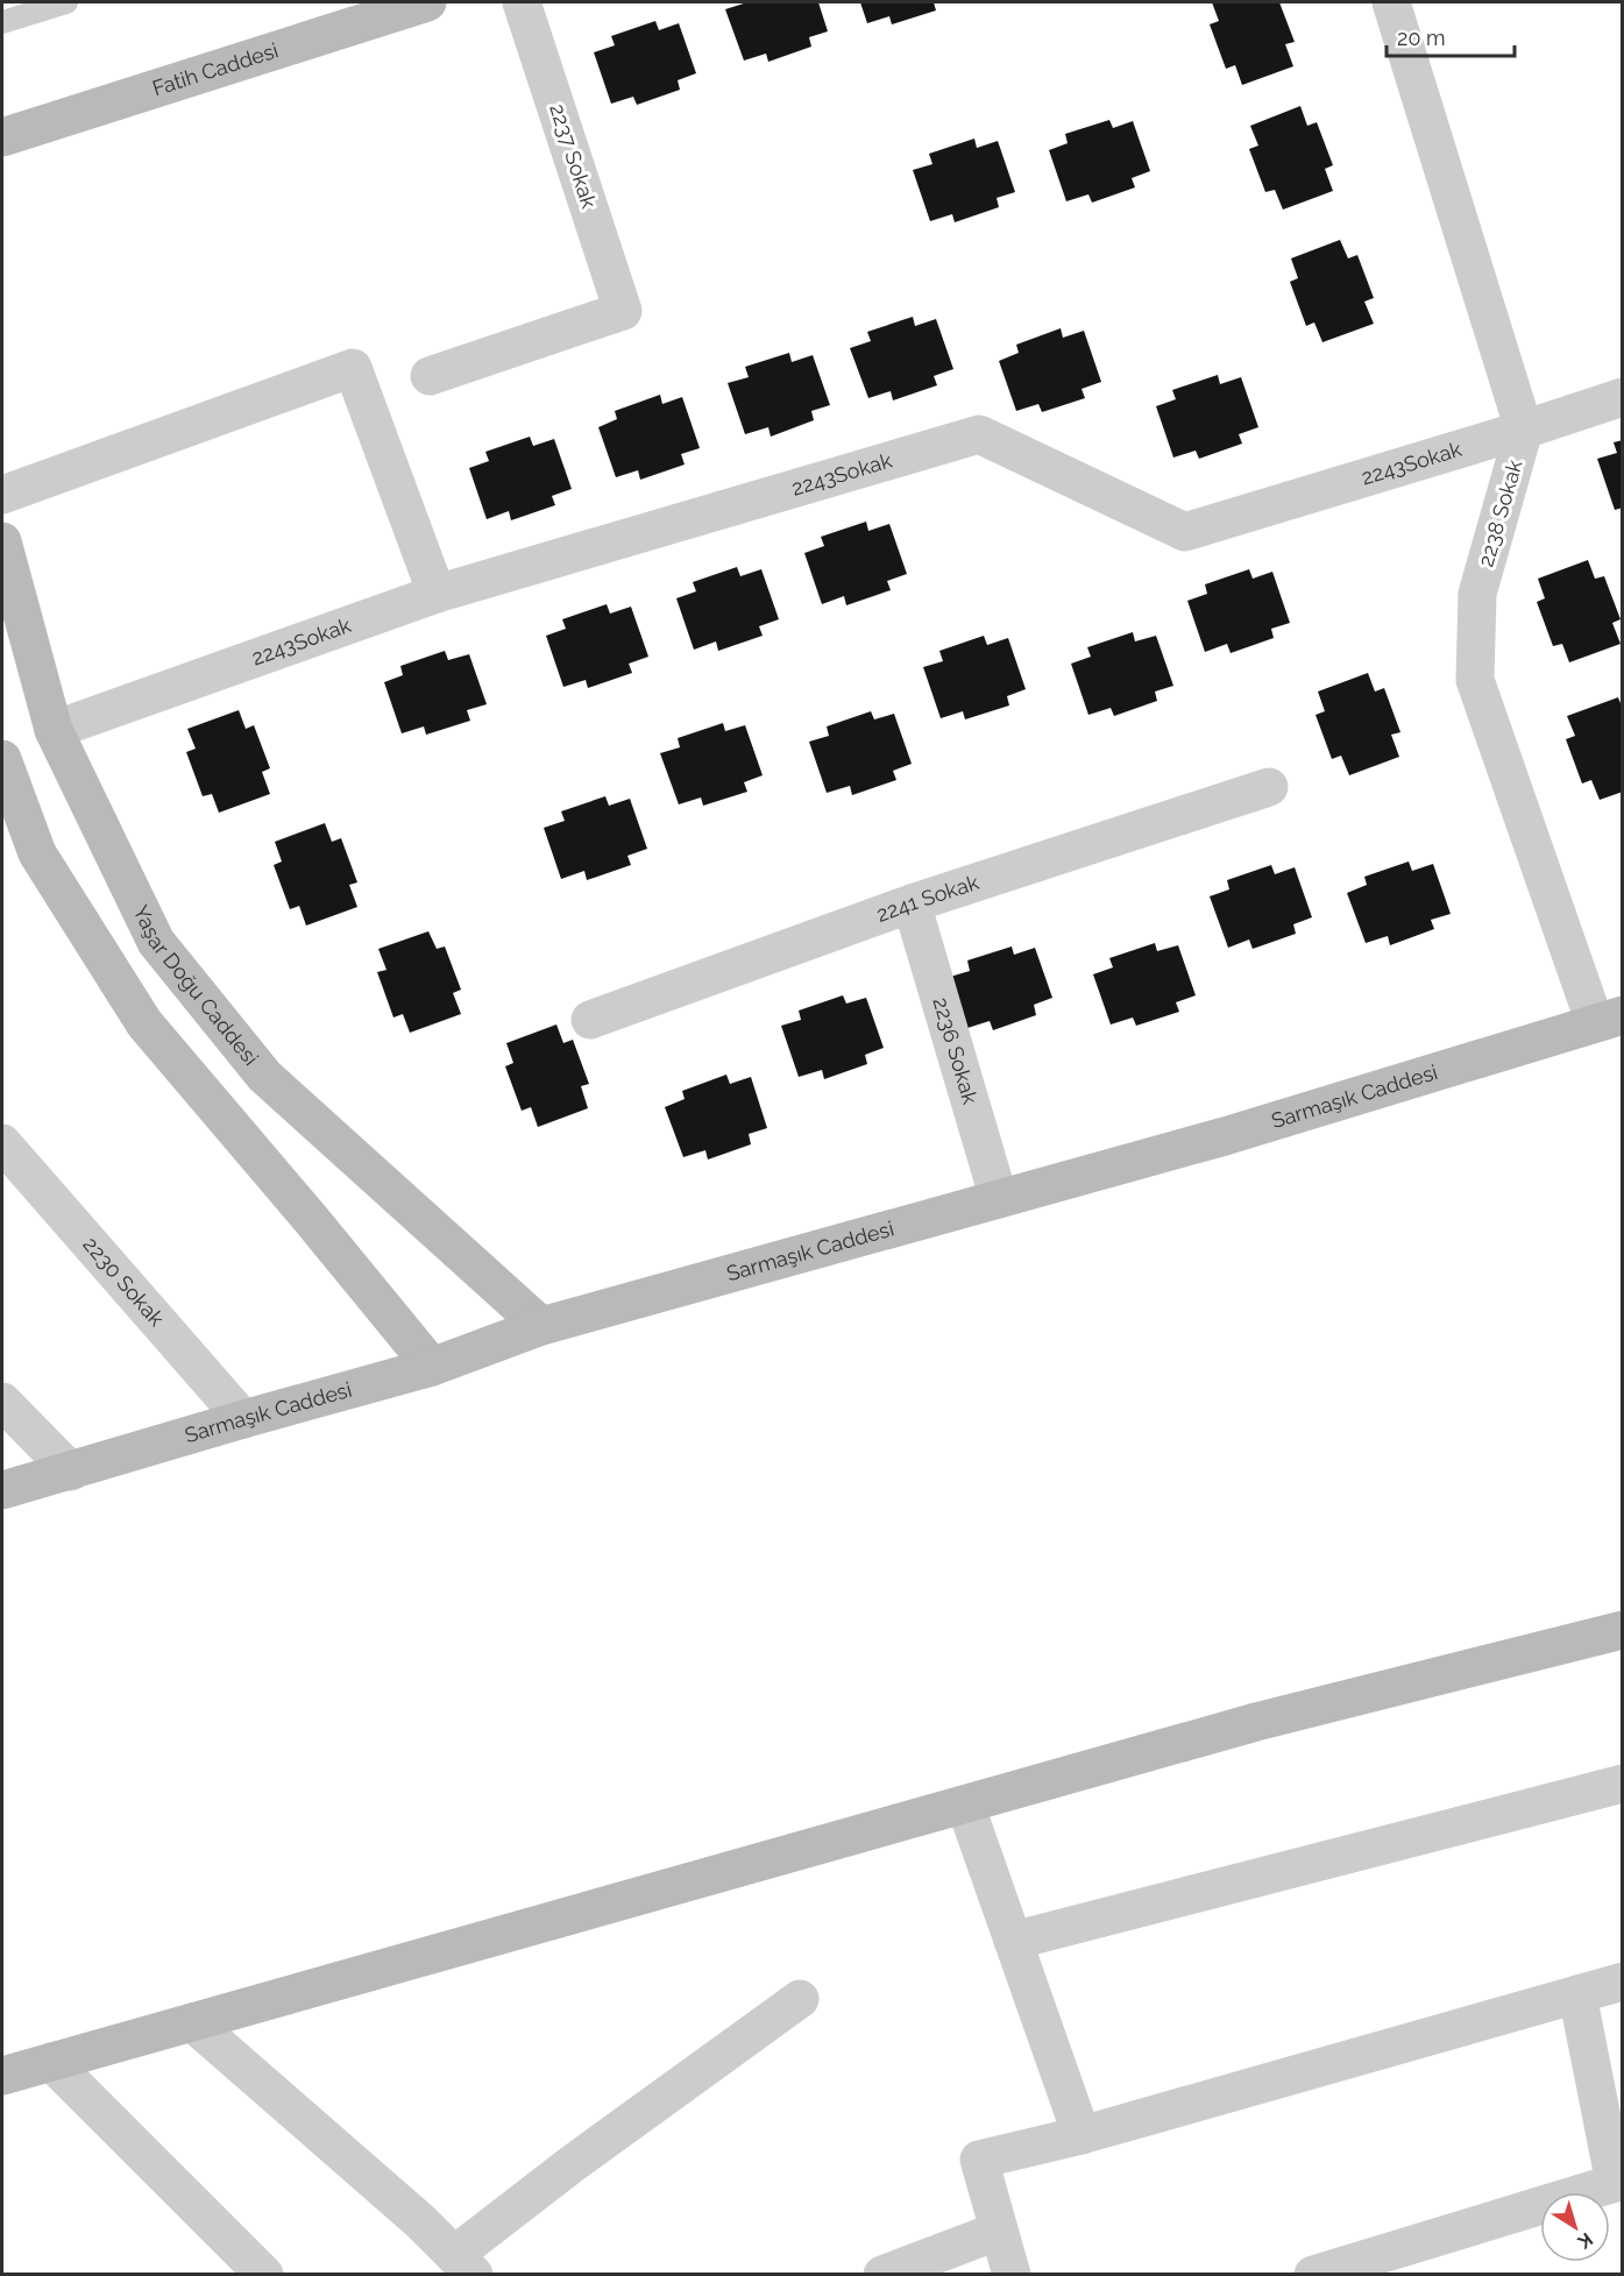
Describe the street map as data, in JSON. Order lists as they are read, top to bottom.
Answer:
{
  "streets": {
    "main road": ["Fatih Caddesi", "Yaşar Doğu Caddesi", "Sarmaşık Caddesi"],
    "street": [
      "2237 Sokak",
      "2243Sokak",
      "2238 Sokak",
      "2241 Sokak",
      "2236 Sokak",
      "2230 Sokak"
    ]
  },
  "crossings": [
    ["2243Sokak", "2238 Sokak"],
    ["2243Sokak", "Yaşar Doğu Caddesi"],
    ["2238 Sokak", "Sarmaşık Caddesi"],
    ["2241 Sokak", "2236 Sokak"],
    ["Yaşar Doğu Caddesi", "Sarmaşık Caddesi"],
    ["2236 Sokak", "Sarmaşık Caddesi"],
    ["Sarmaşık Caddesi", "2230 Sokak"]
  ],
  "scale_bar": "20 m",
  "north": "bottom right"
}
